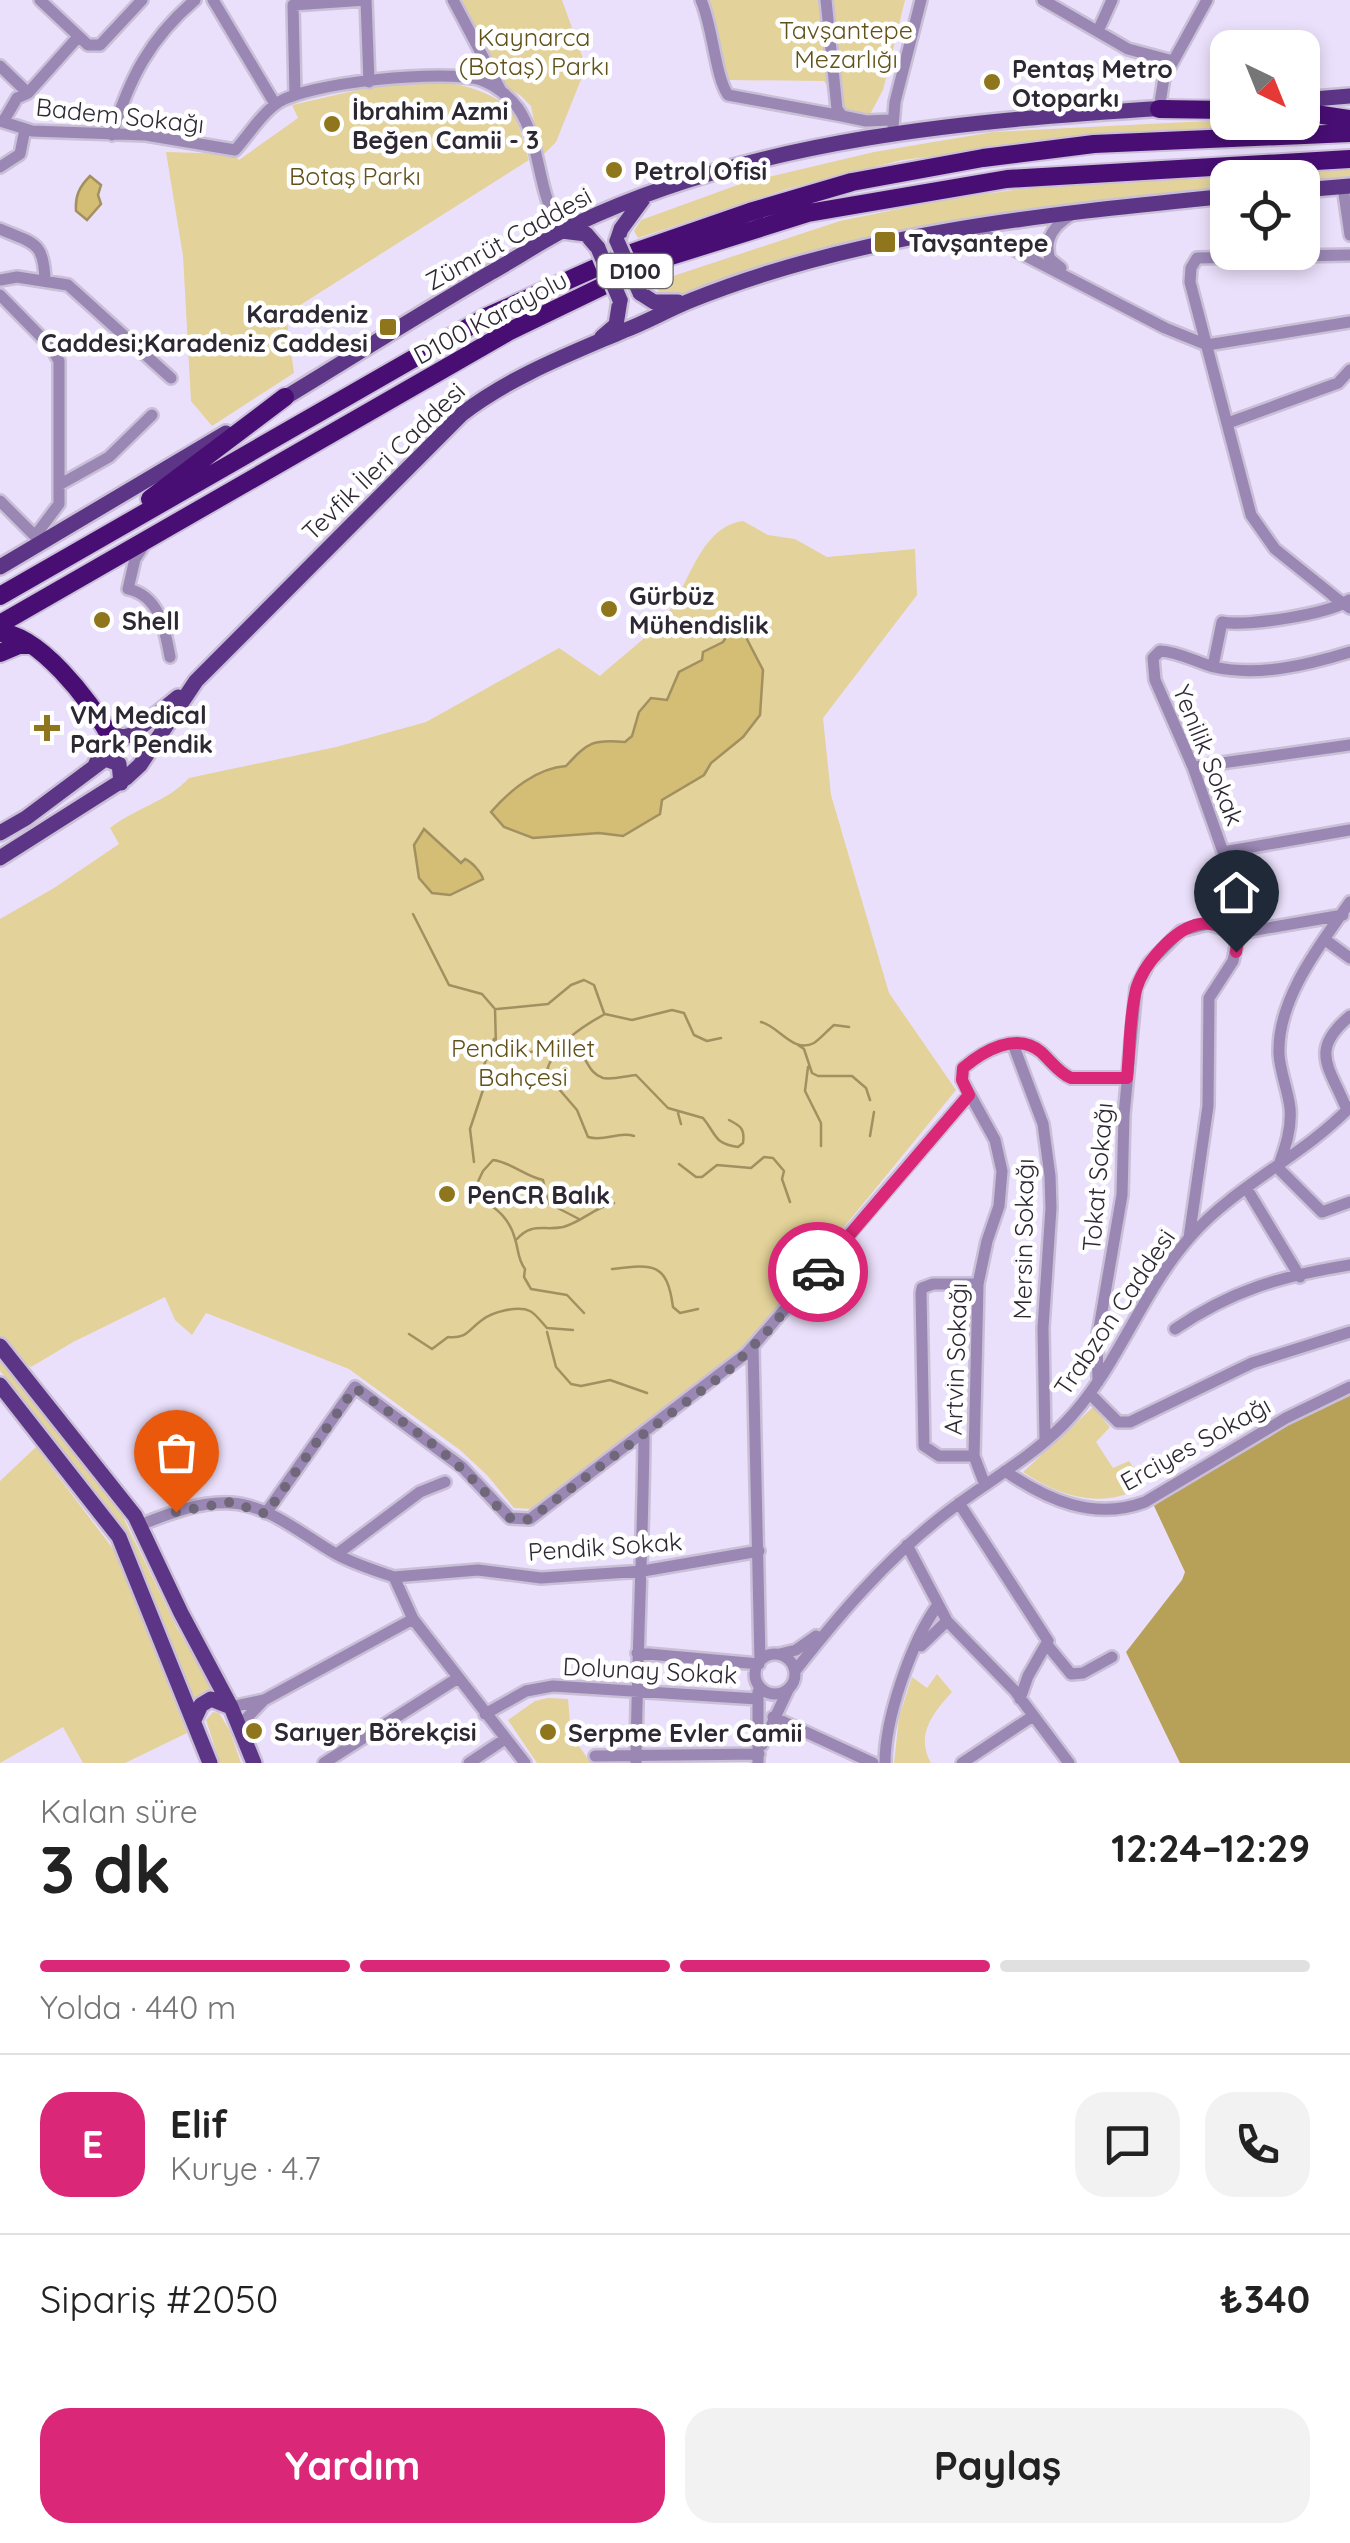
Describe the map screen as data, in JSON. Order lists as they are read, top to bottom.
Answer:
{
  "streets": {
    "highway": ["D100", "D100 Karayolu"],
    "main road": ["Zümrüt Caddesi", "Tevfik İleri Caddesi"],
    "street": [
      "Badem Sokağı",
      "Yenilik Sokak",
      "Tokat Sokağı",
      "Mersin Sokağı",
      "Trabzon Caddesi",
      "Artvin Sokağı",
      "Erciyes Sokağı",
      "Pendik Sokak",
      "Dolunay Sokak"
    ]
  },
  "crossings": [
    ["Yenilik Sokak", "Tokat Sokağı"],
    ["Tokat Sokağı", "Trabzon Caddesi"],
    ["Mersin Sokağı", "Trabzon Caddesi"],
    ["Trabzon Caddesi", "Artvin Sokağı"],
    ["Trabzon Caddesi", "Erciyes Sokağı"]
  ],
  "parks": [
    "Tavşantepe Mezarlığı",
    "Kaynarca (Botaş) Parkı",
    "Botaş Parkı",
    "Pendik Millet Bahçesi"
  ],
  "places": {
    "other": [
      "Pentaş Metro Otoparkı",
      "İbrahim Azmi Beğen Camii - 3",
      "Petrol Ofisi",
      "Gürbüz Mühendislik",
      "Shell",
      "PenCR Balık",
      "Sarıyer Börekçisi",
      "Serpme Evler Camii"
    ],
    "transit": ["Tavşantepe", "Karadeniz Caddesi;Karadeni̇z Caddesi̇"],
    "health": ["VM Medical Park Pendik"]
  },
  "north": "bottom right",
  "page": {
    "heading": ["3 dk", "Kalan süre", "12:24–12:29"],
    "panel": [
      "Elif",
      "Kurye · 4.7",
      "Sipariş #2050",
      "₺340"
    ],
    "bar": "Yolda · 440 m",
    "round": "E",
    "buttons": ["Yardım", "Paylaş"]
  }
}
